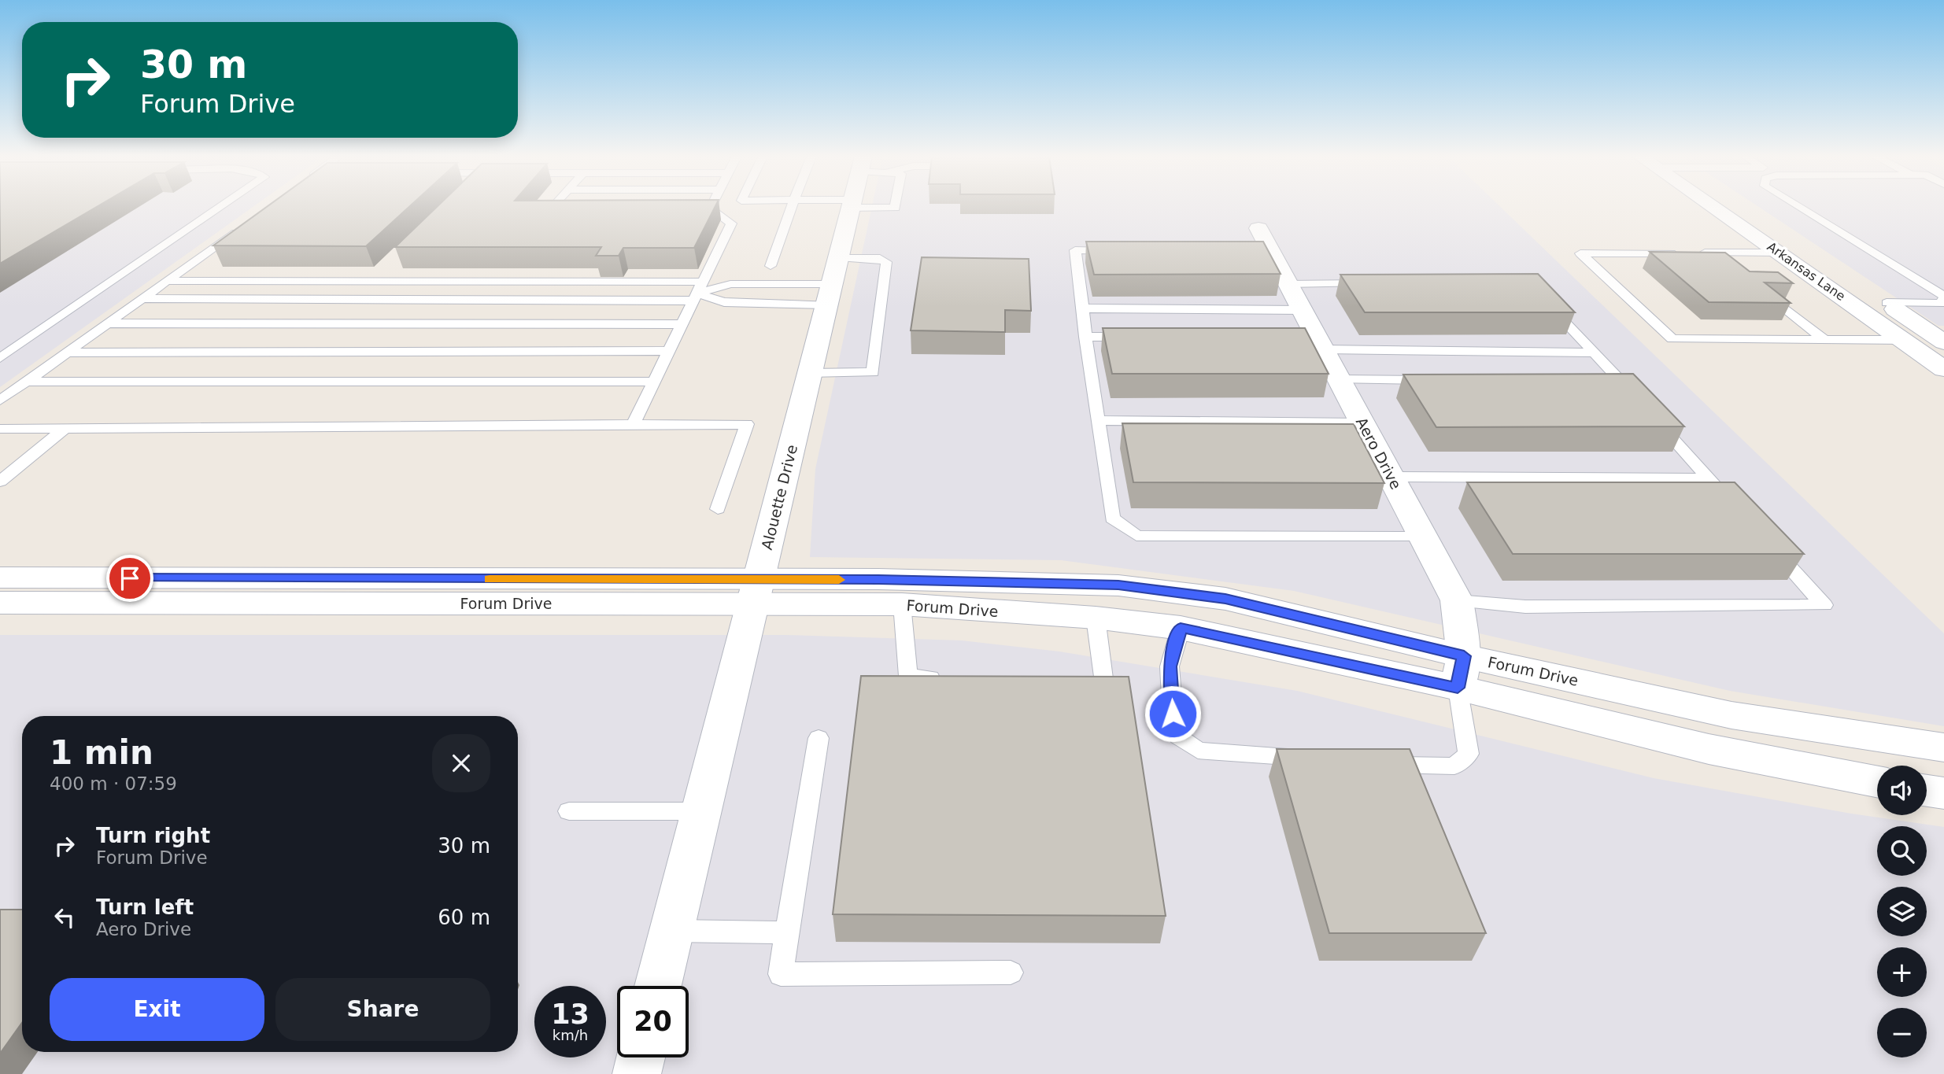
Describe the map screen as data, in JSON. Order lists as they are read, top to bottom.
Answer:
{
  "streets": {
    "street": [
      "Arkansas Lane",
      "Aero Drive",
      "Alouette Drive",
      "Forum Drive"
    ]
  },
  "crossings": [
    ["Aero Drive", "Forum Drive"],
    ["Alouette Drive", "Forum Drive"]
  ],
  "page": {
    "turn": ["30 m", "Forum Drive"],
    "heading": ["1 min", "400 m · 07:59"],
    "map_buttons": ["+", "−"],
    "list": [
      {
        "name": "Turn right",
        "note": "Forum Drive",
        "value": "30 m"
      },
      {
        "name": "Turn left",
        "note": "Aero Drive",
        "value": "60 m"
      }
    ],
    "buttons": ["Exit", "Share"],
    "speed": "13 km/h",
    "limit": "20"
  }
}
